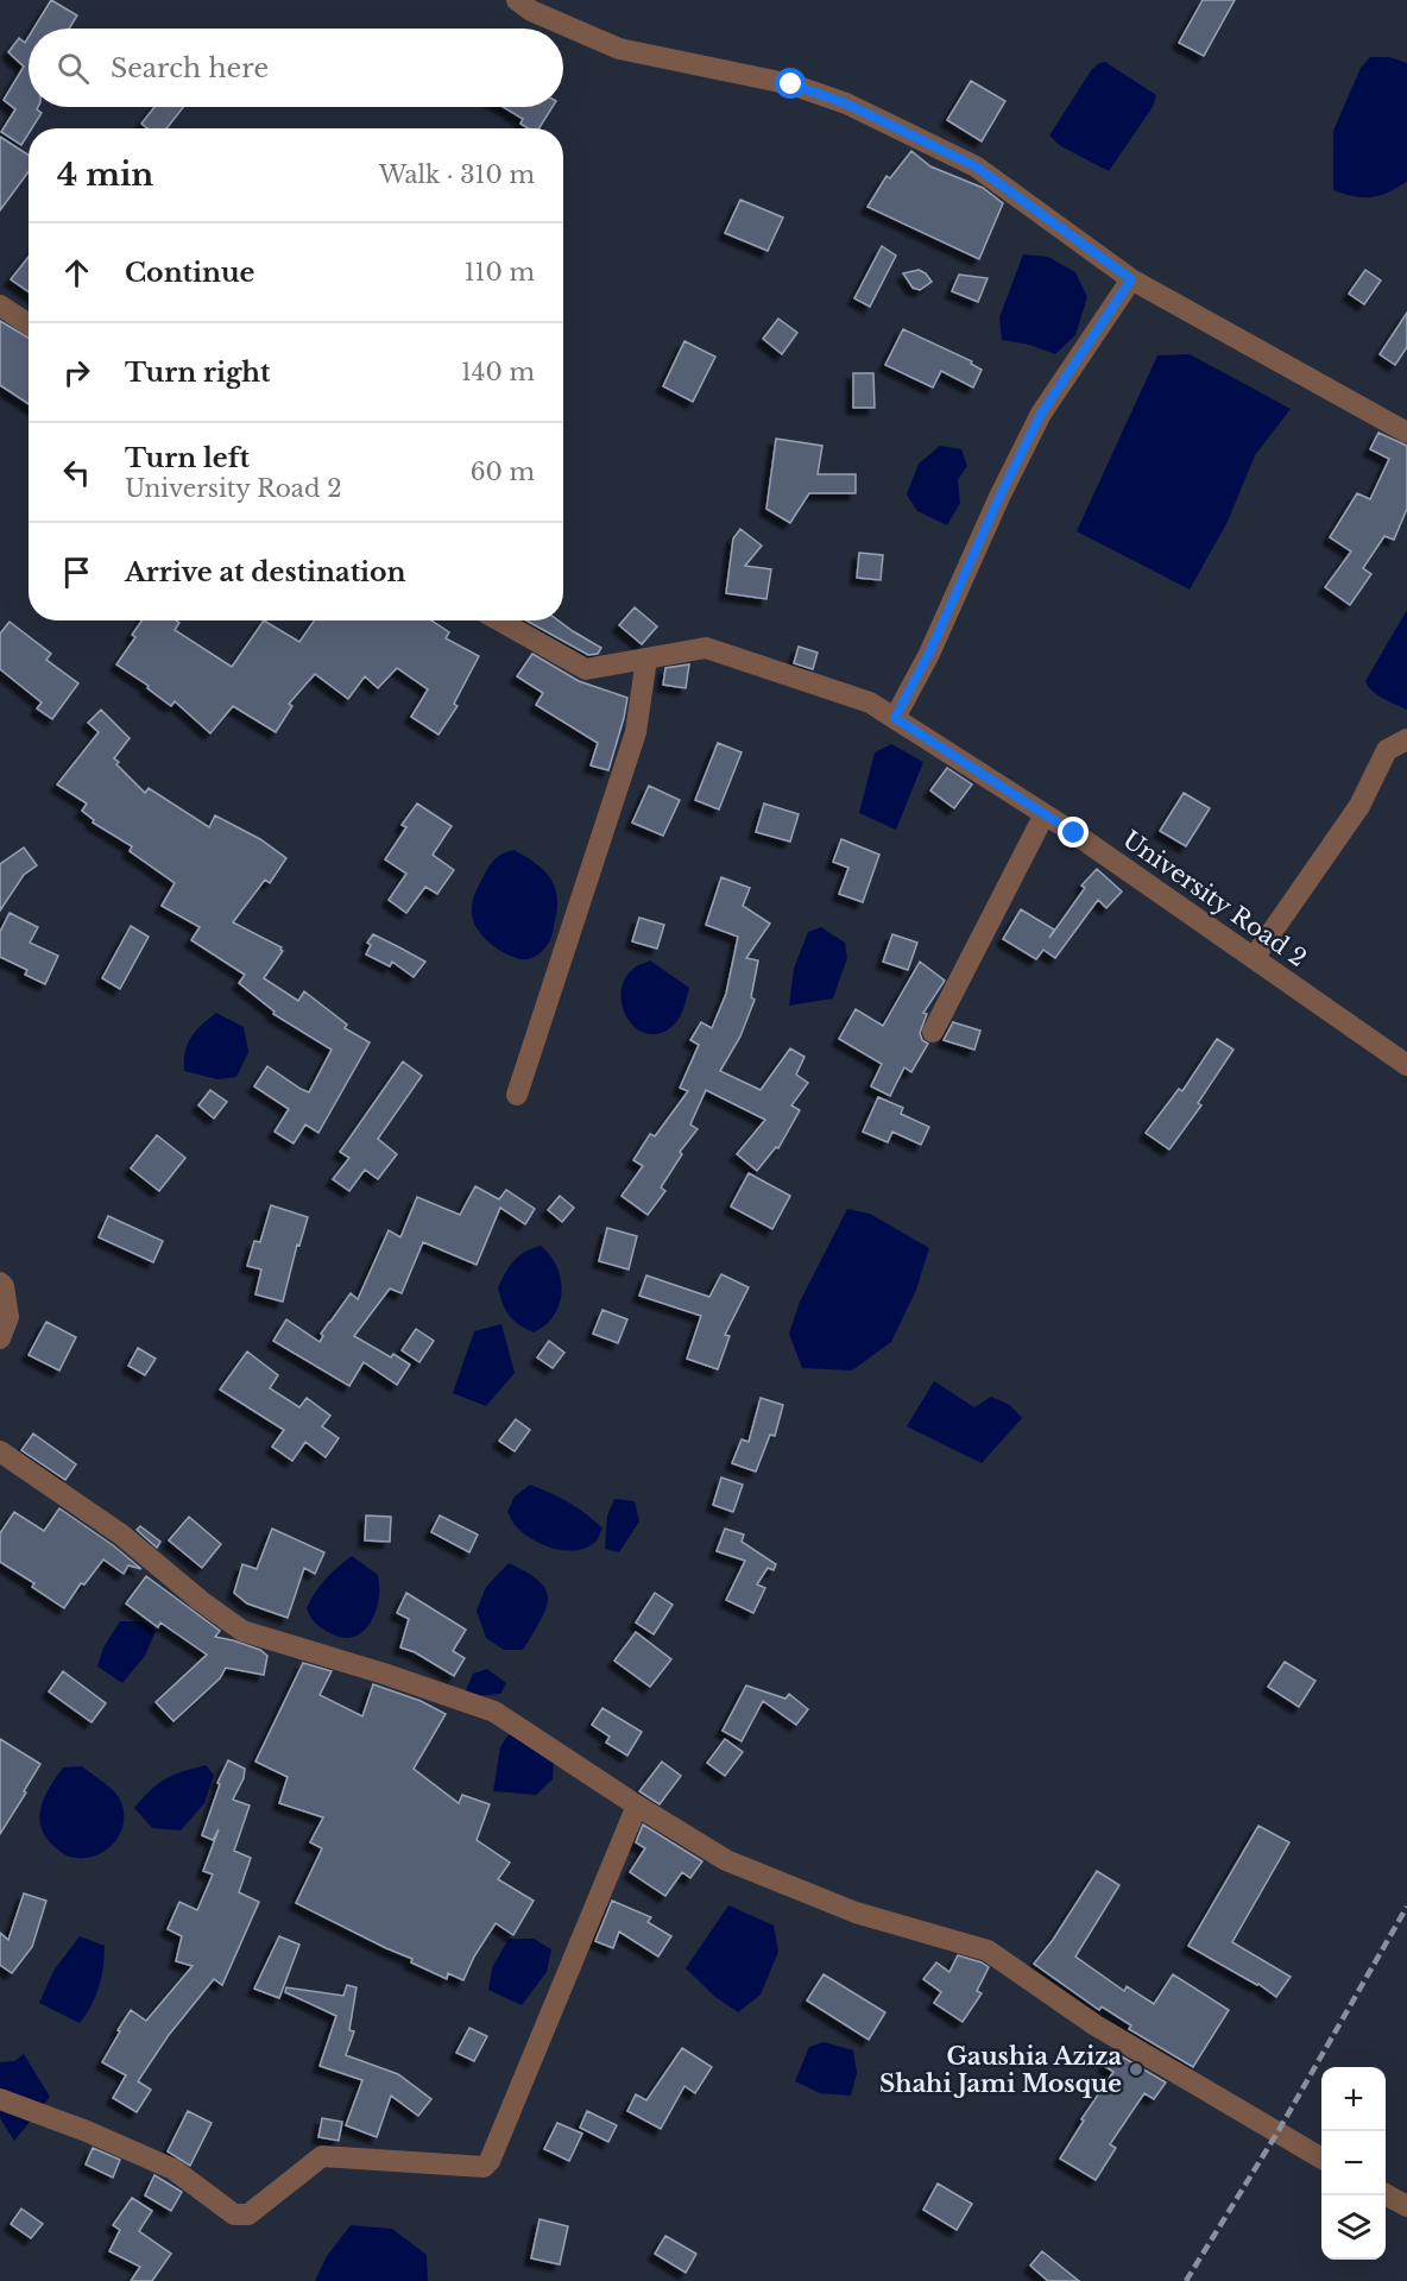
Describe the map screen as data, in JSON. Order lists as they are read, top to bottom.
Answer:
{
  "streets": {
    "street": ["University Road 2"]
  },
  "places": ["Gaushia Aziza Shahi Jami Mosque"],
  "page": {
    "search": "Search here",
    "heading": ["4 min", "Walk · 310 m"],
    "list": [
      ["Continue", "110 m"],
      ["Turn right", "140 m"],
      ["Turn left", "University Road 2", "60 m"],
      "Arrive at destination"
    ],
    "map_buttons": ["+", "−"]
  }
}
